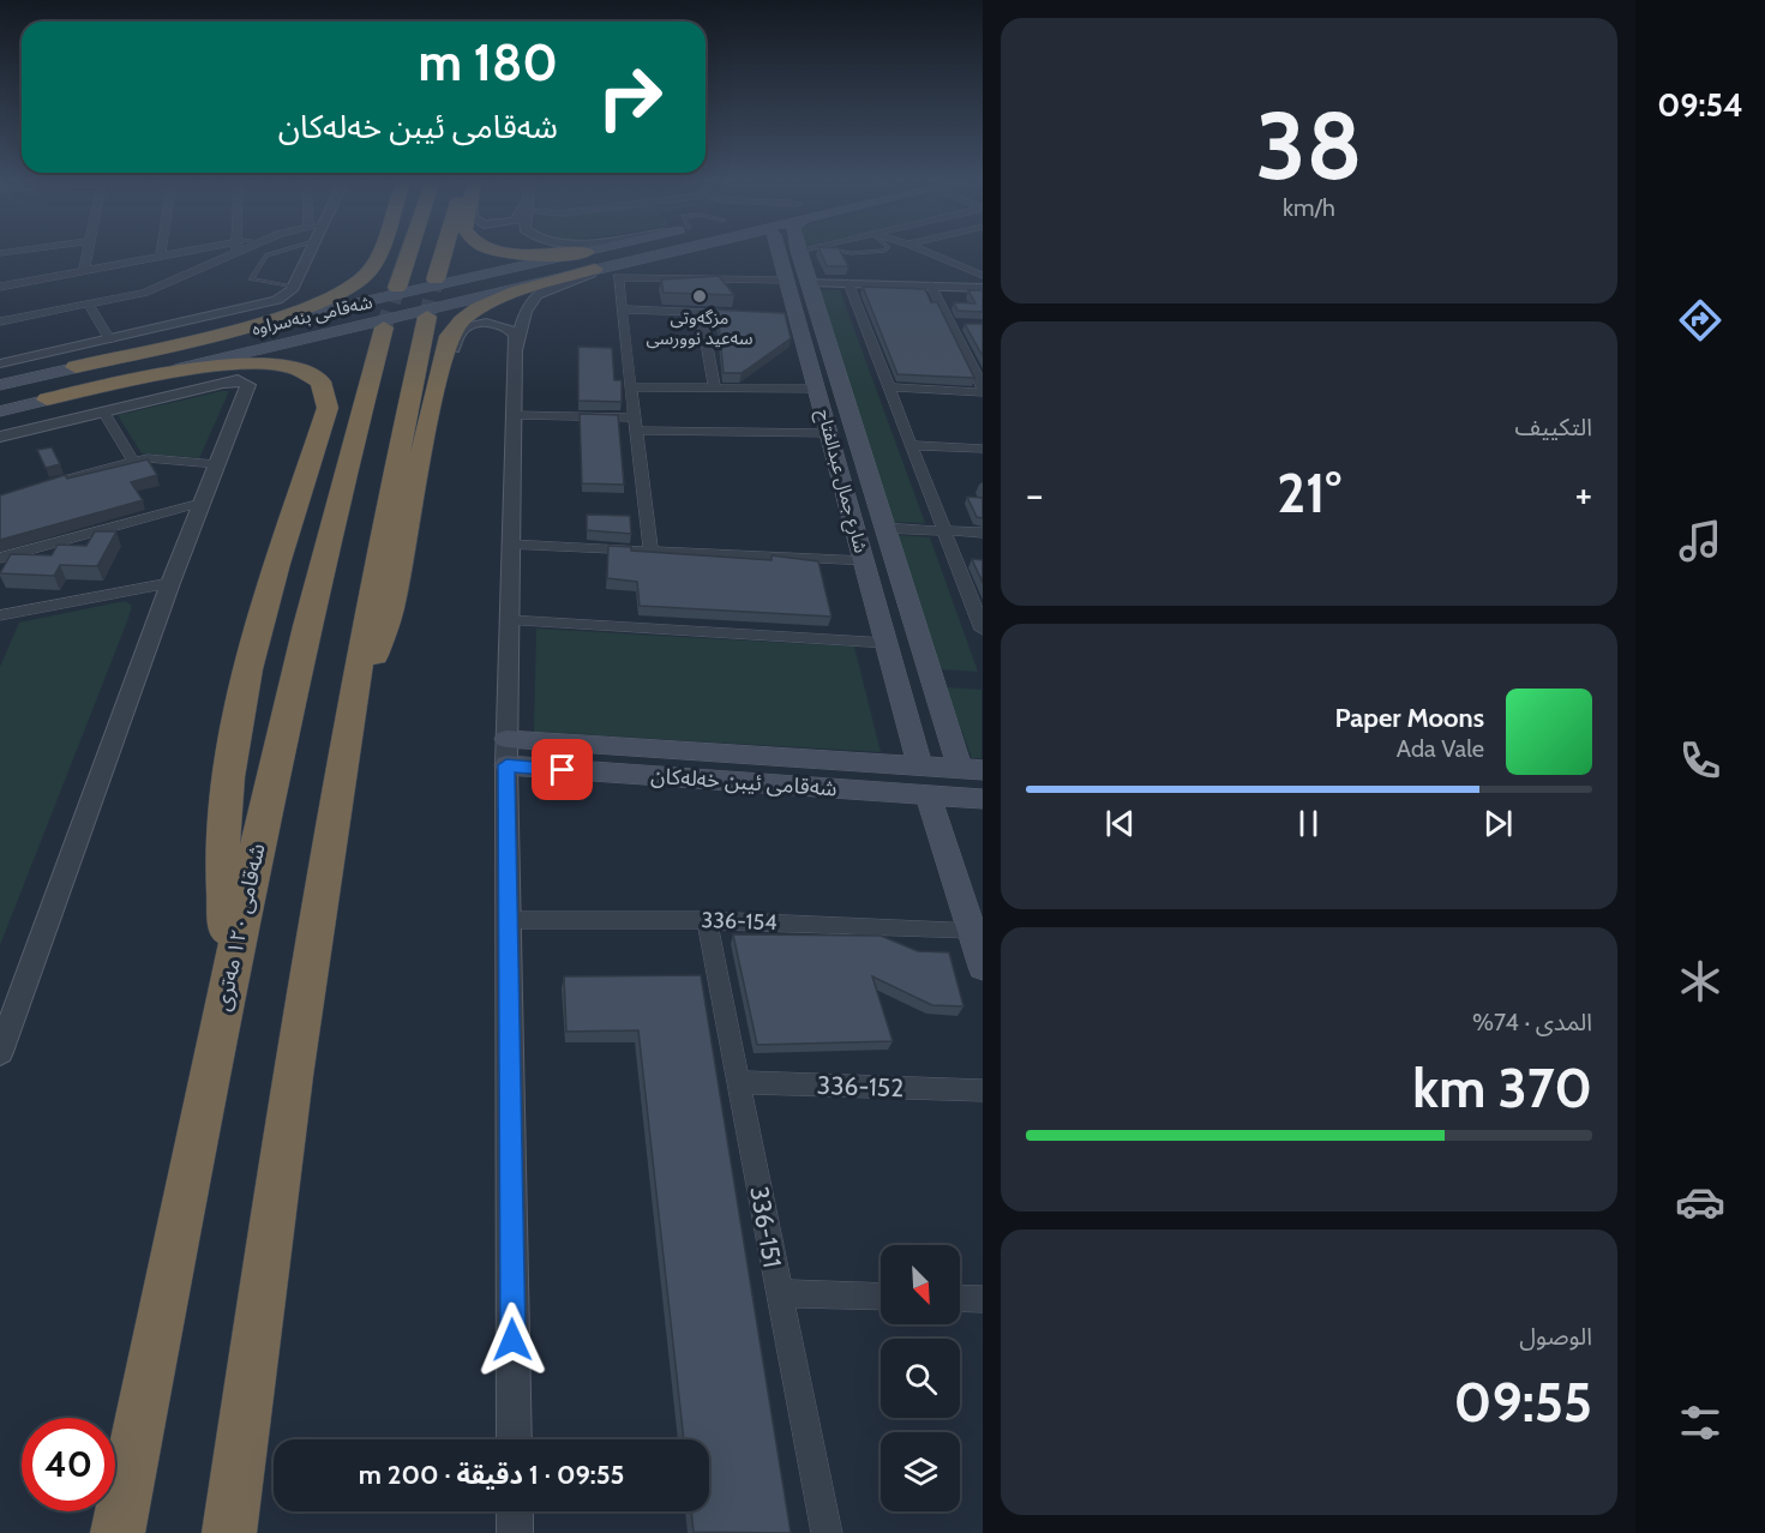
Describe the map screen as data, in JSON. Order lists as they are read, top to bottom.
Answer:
{
  "streets": {
    "highway": ["شەقامی ١٢٠ مەتری"],
    "main road": ["شەقامی بنەسراوە", "شارع جمال عبدالفتاح", "شەقامی ئیبن خەلەکان"],
    "street": ["336-154", "336-152", "336-151"]
  },
  "crossings": [
    ["شارع جمال عبدالفتاح", "شەقامی ئیبن خەلەکان"],
    ["336-154", "336-151"],
    ["336-152", "336-151"]
  ],
  "places": ["مزگەوتی سەعید نوورسی"],
  "north": "bottom right",
  "page": {
    "tabs": "09:54",
    "tile": [
      ["38", "km/h"],
      "التكييف",
      ["المدى · 74%", "370 km"],
      ["الوصول", "09:55"]
    ],
    "turn": ["180 m", "شەقامی ئیبن خەلەکان"],
    "heat": ["−", "21°", "+"],
    "song": ["Paper Moons", "Ada Vale"],
    "limit": "40",
    "trip": "09:55 · 1 دقيقة · 200 m"
  }
}
